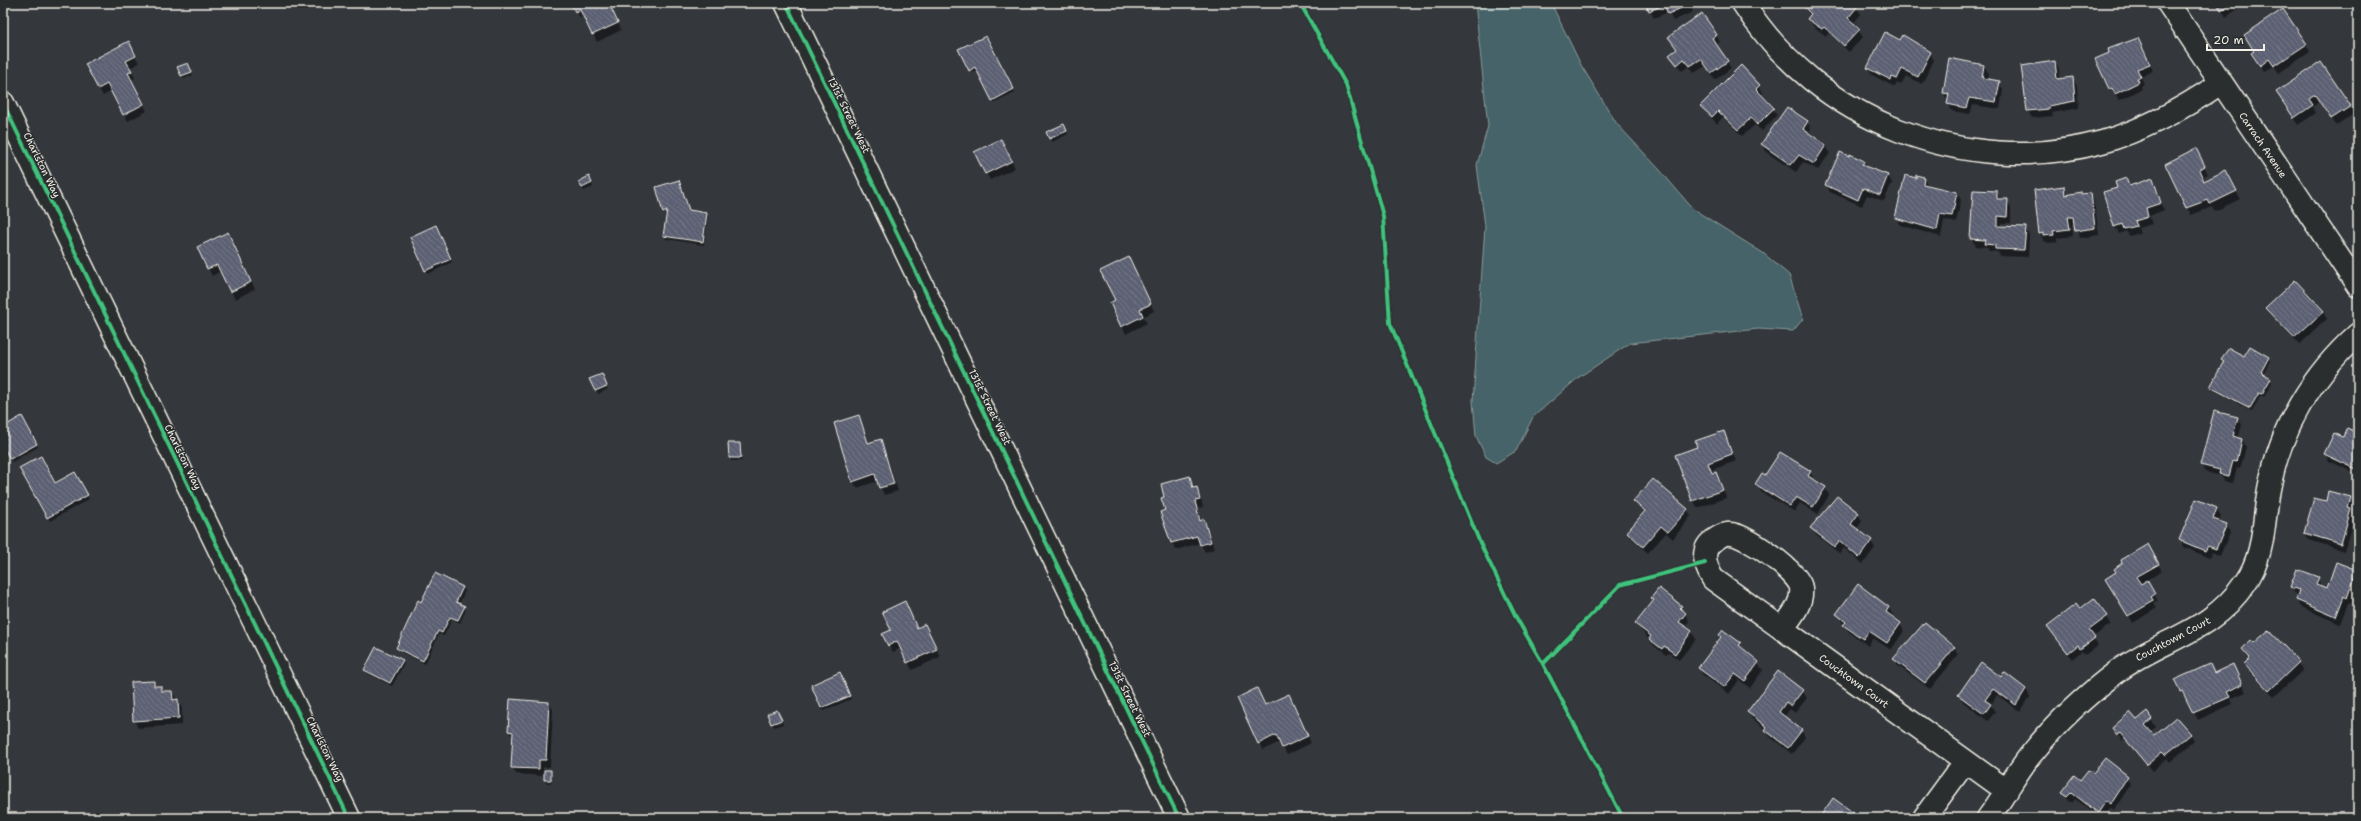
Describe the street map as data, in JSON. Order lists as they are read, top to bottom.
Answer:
{
  "streets": {
    "street": [
      "131st Street West",
      "Carrach Avenue",
      "Charlston Way",
      "Couchtown Court"
    ]
  },
  "scale_bar": "20 m"
}
